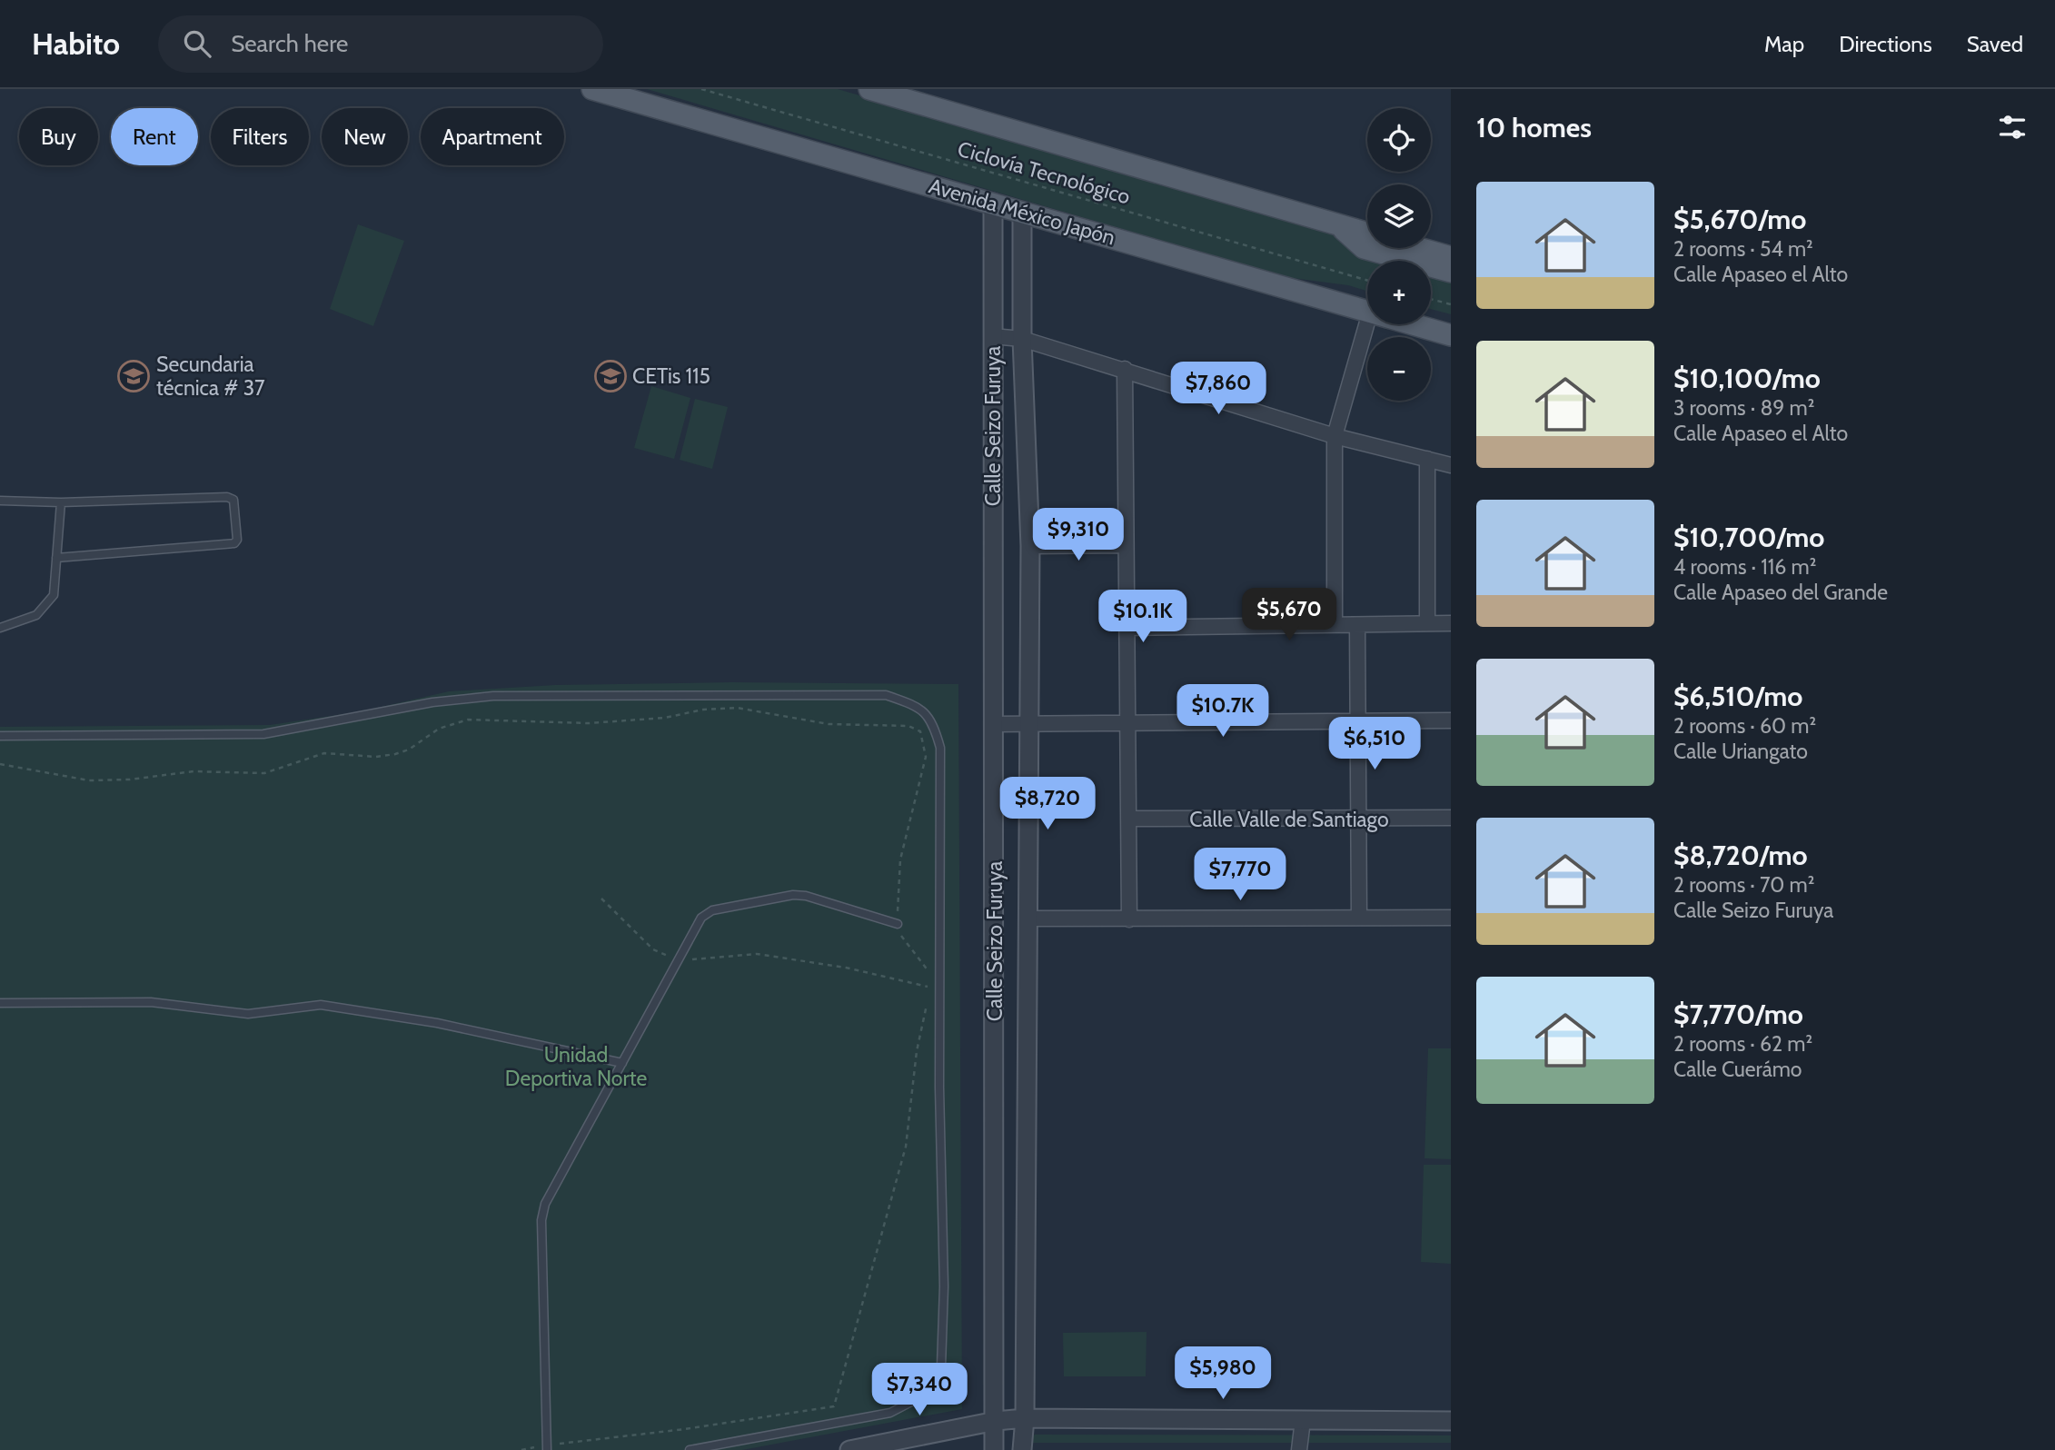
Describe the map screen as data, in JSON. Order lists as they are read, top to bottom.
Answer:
{
  "streets": {
    "main road": ["Avenida México Japón"],
    "street": ["Calle Seizo Furuya", "Calle Valle de Santiago"],
    "path": ["Ciclovía Tecnológico"]
  },
  "crossings": [
    ["Avenida México Japón", "Calle Seizo Furuya"]
  ],
  "parks": ["Unidad Deportiva Norte"],
  "places": {
    "school or university": ["Secundaria técnica # 37", "CETis 115"]
  },
  "page": {
    "header": "Habito",
    "search": "Search here",
    "nav": ["Map", "Directions", "Saved"],
    "heading": "10 homes",
    "map_buttons": ["+", "−"],
    "chip": [
      "Buy",
      "Rent",
      "Filters",
      "New",
      "Apartment"
    ],
    "list": [
      {
        "name": "$5,670/mo",
        "note": "2 rooms · 54 m² · Calle Apaseo el Alto"
      },
      {
        "name": "$10,100/mo",
        "note": "3 rooms · 89 m² · Calle Apaseo el Alto"
      },
      {
        "name": "$10,700/mo",
        "note": "4 rooms · 116 m² · Calle Apaseo del Grande"
      },
      {
        "name": "$6,510/mo",
        "note": "2 rooms · 60 m² · Calle Uriangato"
      },
      {
        "name": "$8,720/mo",
        "note": "2 rooms · 70 m² · Calle Seizo Furuya"
      },
      {
        "name": "$7,770/mo",
        "note": "2 rooms · 62 m² · Calle Cuerámo"
      }
    ],
    "price": [
      "$7,860",
      "$9,310",
      "$5,670",
      "$10.1K",
      "$10.7K",
      "$6,510",
      "$8,720",
      "$7,770",
      "$5,980",
      "$7,340"
    ]
  }
}
